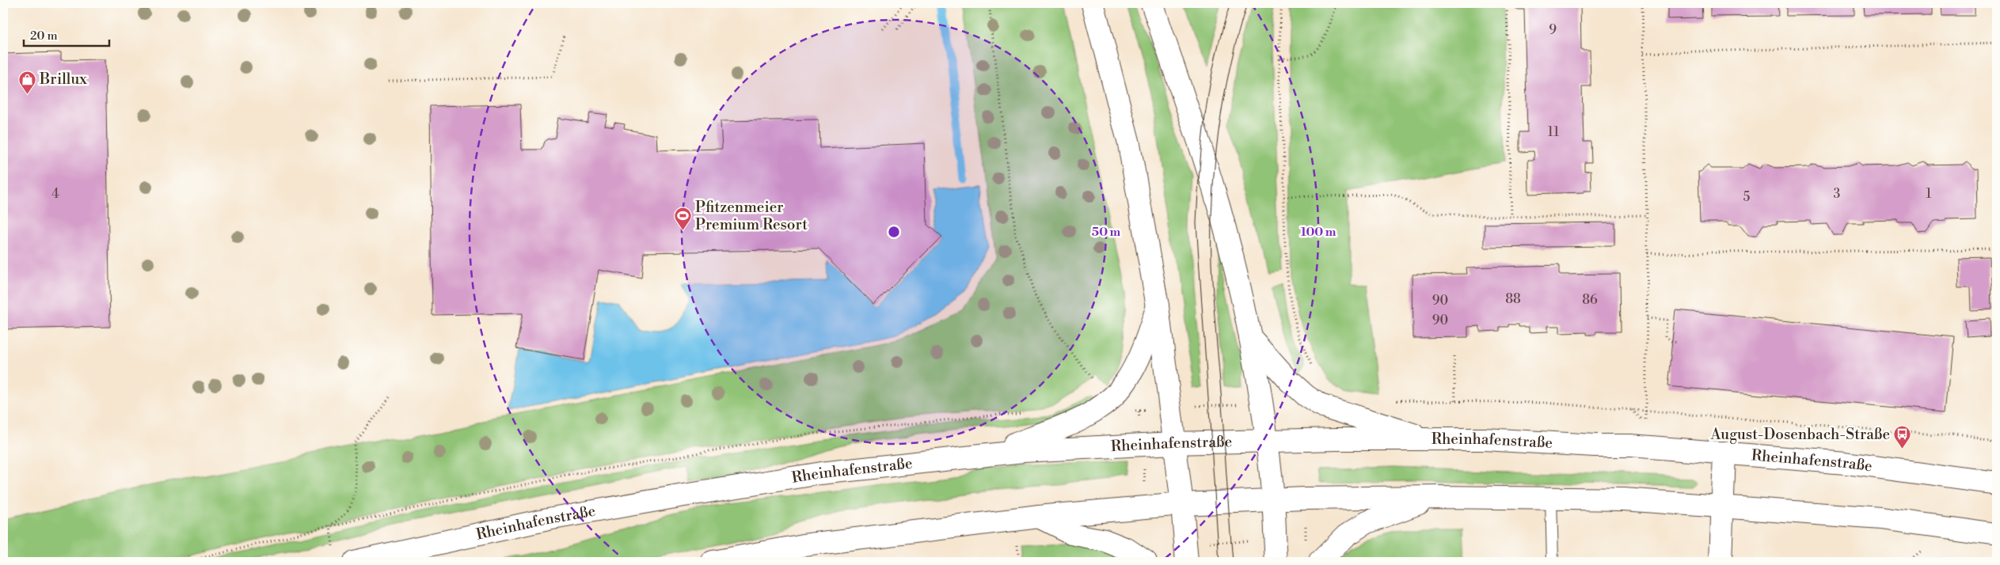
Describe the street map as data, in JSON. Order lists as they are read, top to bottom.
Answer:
{
  "streets": {
    "main road": ["Rheinhafenstraße"]
  },
  "places": {
    "shop": ["Brillux"],
    "sports": ["Pfitzenmeier Premium Resort"],
    "bus stop": ["August-Dosenbach-Straße"]
  },
  "house_numbers": [
    "9",
    "11",
    "4",
    "3",
    "1",
    "5",
    "88",
    "86",
    "90",
    "90"
  ],
  "scale_bar": "20 m",
  "rings": ["50 m", "100 m"]
}
